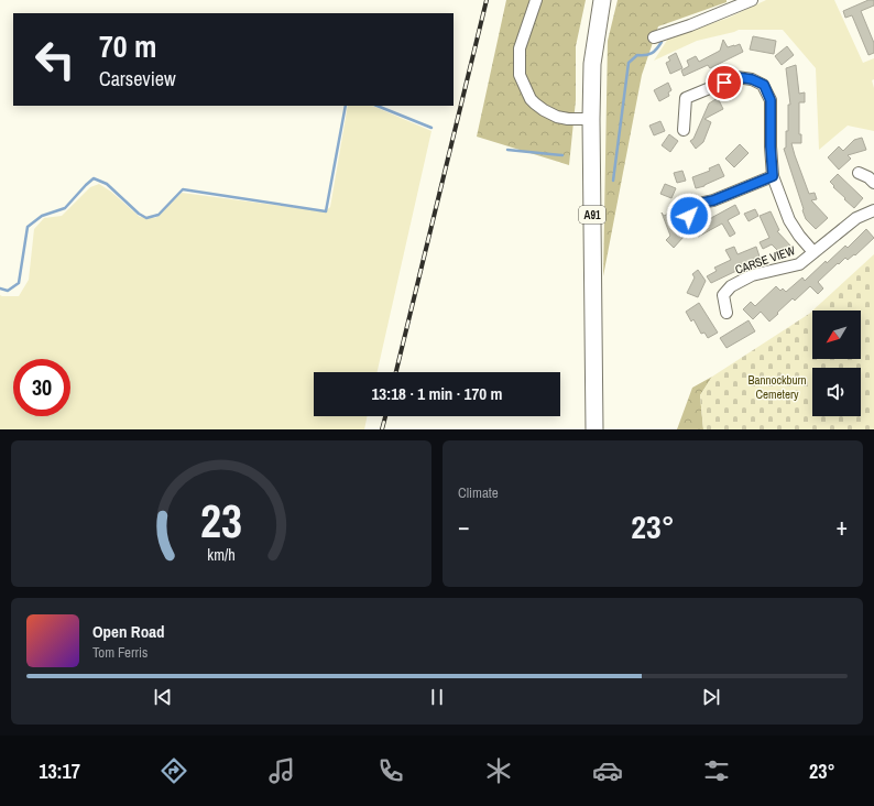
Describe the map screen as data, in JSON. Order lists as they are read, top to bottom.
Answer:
{
  "streets": {
    "main road": ["A91"],
    "street": ["CARSE VIEW"]
  },
  "parks": ["Bannockburn Cemetery"],
  "north": "bottom left",
  "page": {
    "turn": ["70 m", "Carseview"],
    "limit": "30",
    "trip": "13:18 · 1 min · 170 m",
    "tile": "Climate",
    "heat": ["−", "23°", "+"],
    "song": ["Open Road", "Tom Ferris"],
    "tabs": ["13:17", "23°"],
    "gauge": ["23", "km/h"]
  }
}
